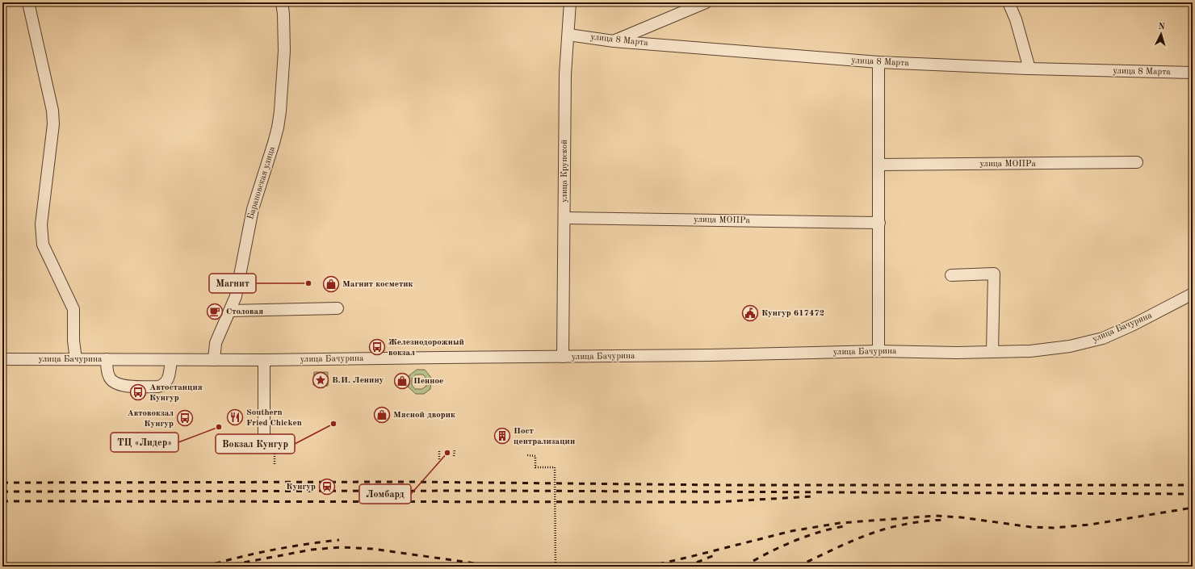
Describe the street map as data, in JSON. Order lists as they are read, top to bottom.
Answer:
{
  "streets": {
    "street": [
      "улица 8 Марта",
      "улица МОПРа",
      "улица Крупской",
      "Барановская улица",
      "улица Бачурина"
    ]
  },
  "crossings": [
    ["улица 8 Марта", "улица Крупской"],
    ["улица МОПРа", "улица Крупской"],
    ["улица Крупской", "улица Бачурина"],
    ["Барановская улица", "улица Бачурина"]
  ],
  "places": {
    "other": [
      "Магнит",
      "Вокзал Кунгур",
      "ТЦ «Лидер»",
      "Ломбард"
    ],
    "shop": ["Магнит косметик", "Пенное", "Мясной дворик"],
    "cafe": ["Столовая"],
    "public building": ["Кунгур 617472"],
    "bus stop": ["Железнодорожный вокзал", "Автостанция Кунгур", "Автовокзал Кунгур"],
    "place": ["В.И. Ленину"],
    "restaurant": ["Southern Fried Chicken"],
    "building": ["Пост централизации"],
    "station": ["Кунгур"]
  },
  "north": "top"
}
